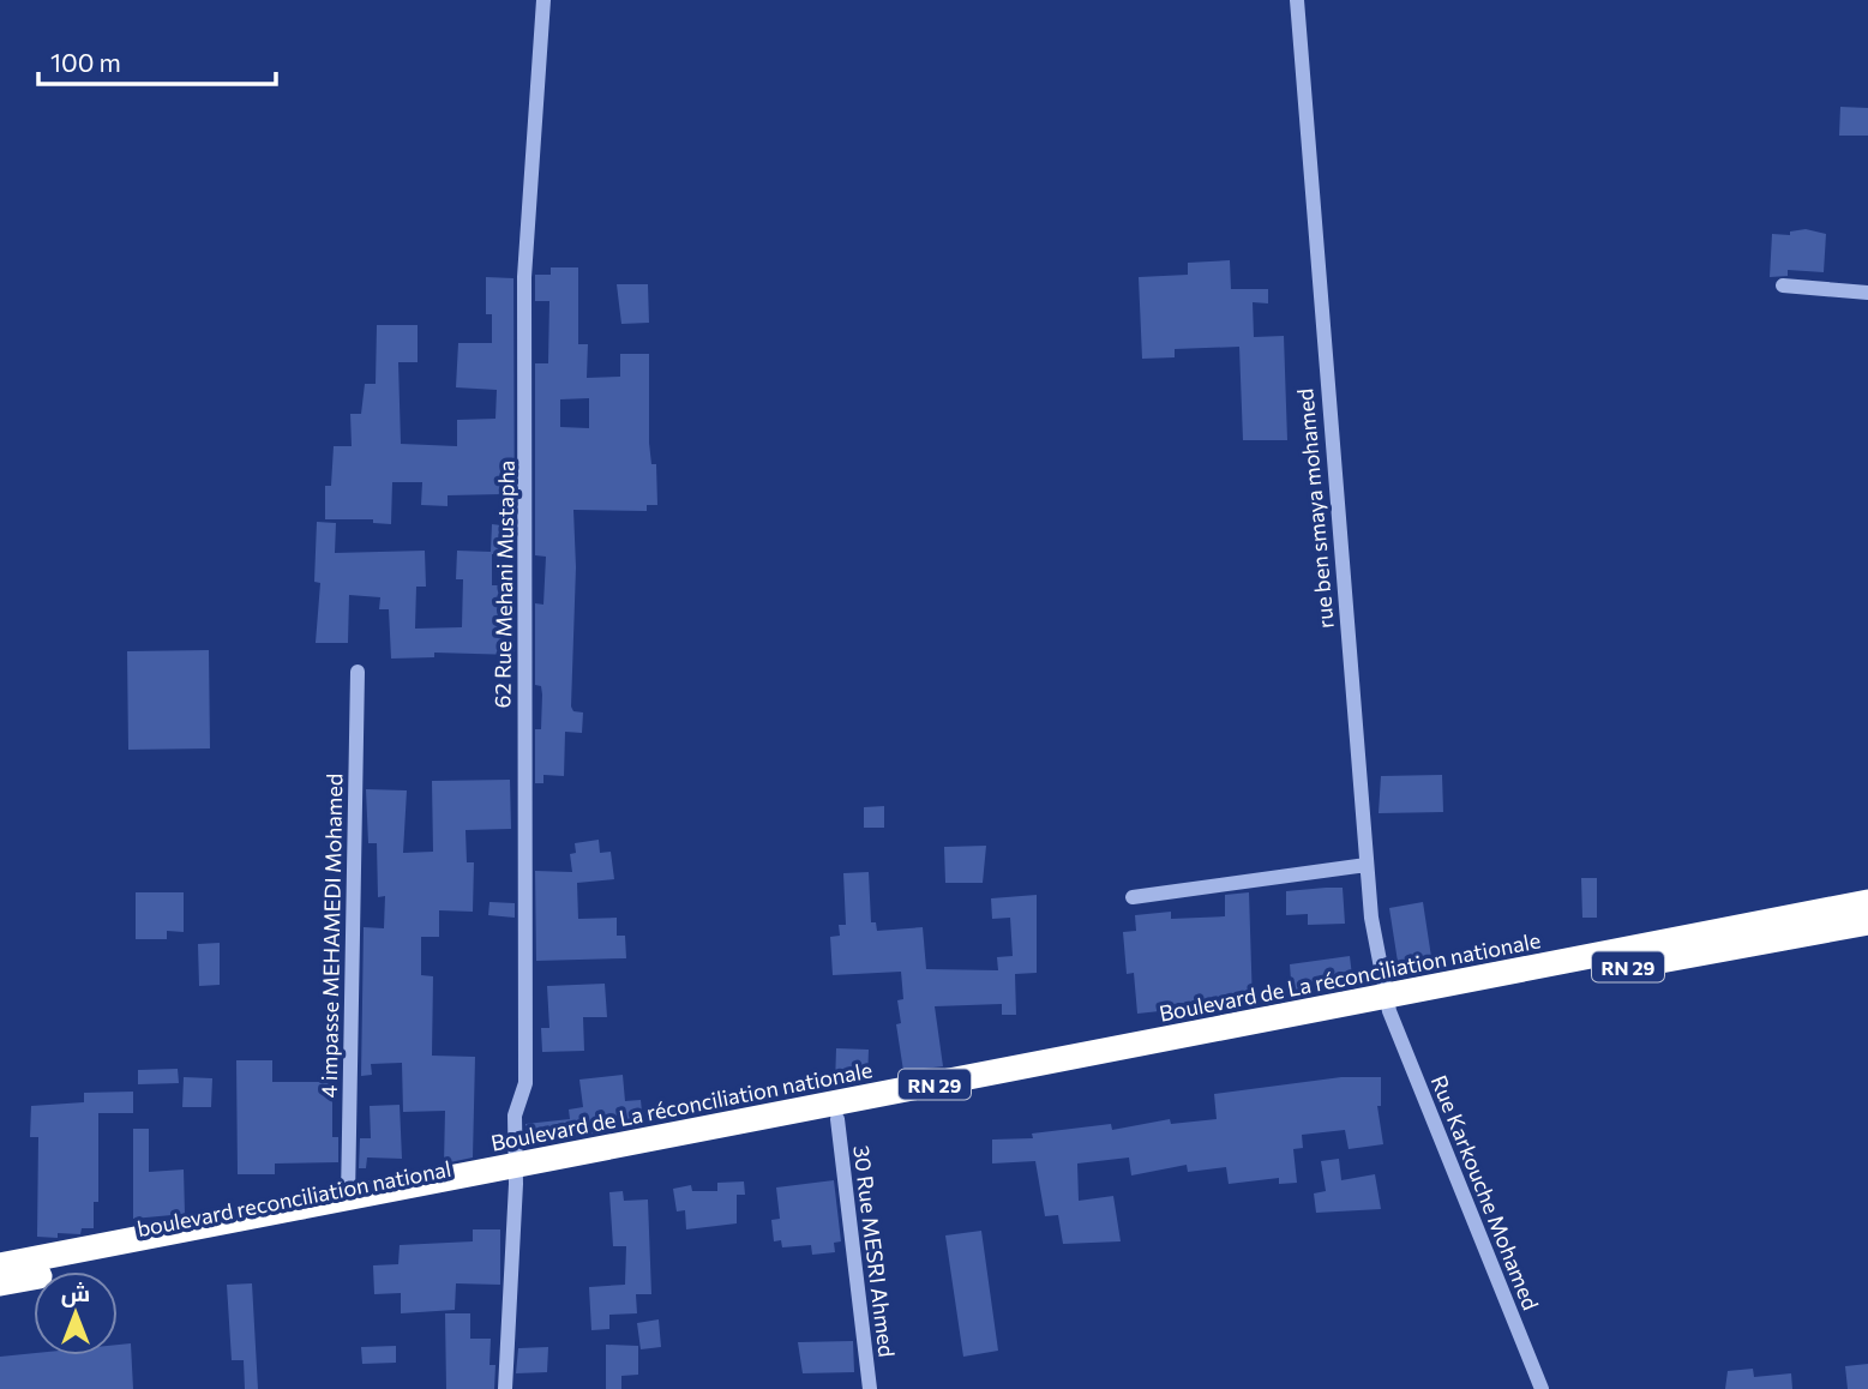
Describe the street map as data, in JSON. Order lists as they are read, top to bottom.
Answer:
{
  "streets": {
    "highway": ["RN 29", "Boulevard de La réconciliation nationale", "boulevard reconciliation national"],
    "street": [
      "rue ben smaya mohamed",
      "62 Rue Mehani Mustapha",
      "4 impasse MEHAMEDI Mohamed",
      "Rue Karkouche Mohamed",
      "30 Rue MESRI Ahmed"
    ]
  },
  "crossings": [
    ["rue ben smaya mohamed", "Boulevard de La réconciliation nationale"],
    ["rue ben smaya mohamed", "Rue Karkouche Mohamed"],
    ["rue ben smaya mohamed", "boulevard reconciliation national"],
    ["62 Rue Mehani Mustapha", "Boulevard de La réconciliation nationale"],
    ["62 Rue Mehani Mustapha", "boulevard reconciliation national"],
    ["4 impasse MEHAMEDI Mohamed", "Boulevard de La réconciliation nationale"],
    ["Boulevard de La réconciliation nationale", "Rue Karkouche Mohamed"],
    ["Boulevard de La réconciliation nationale", "boulevard reconciliation national"],
    ["Rue Karkouche Mohamed", "boulevard reconciliation national"],
    ["boulevard reconciliation national", "30 Rue MESRI Ahmed"]
  ],
  "scale_bar": "100 m",
  "north": "top"
}
